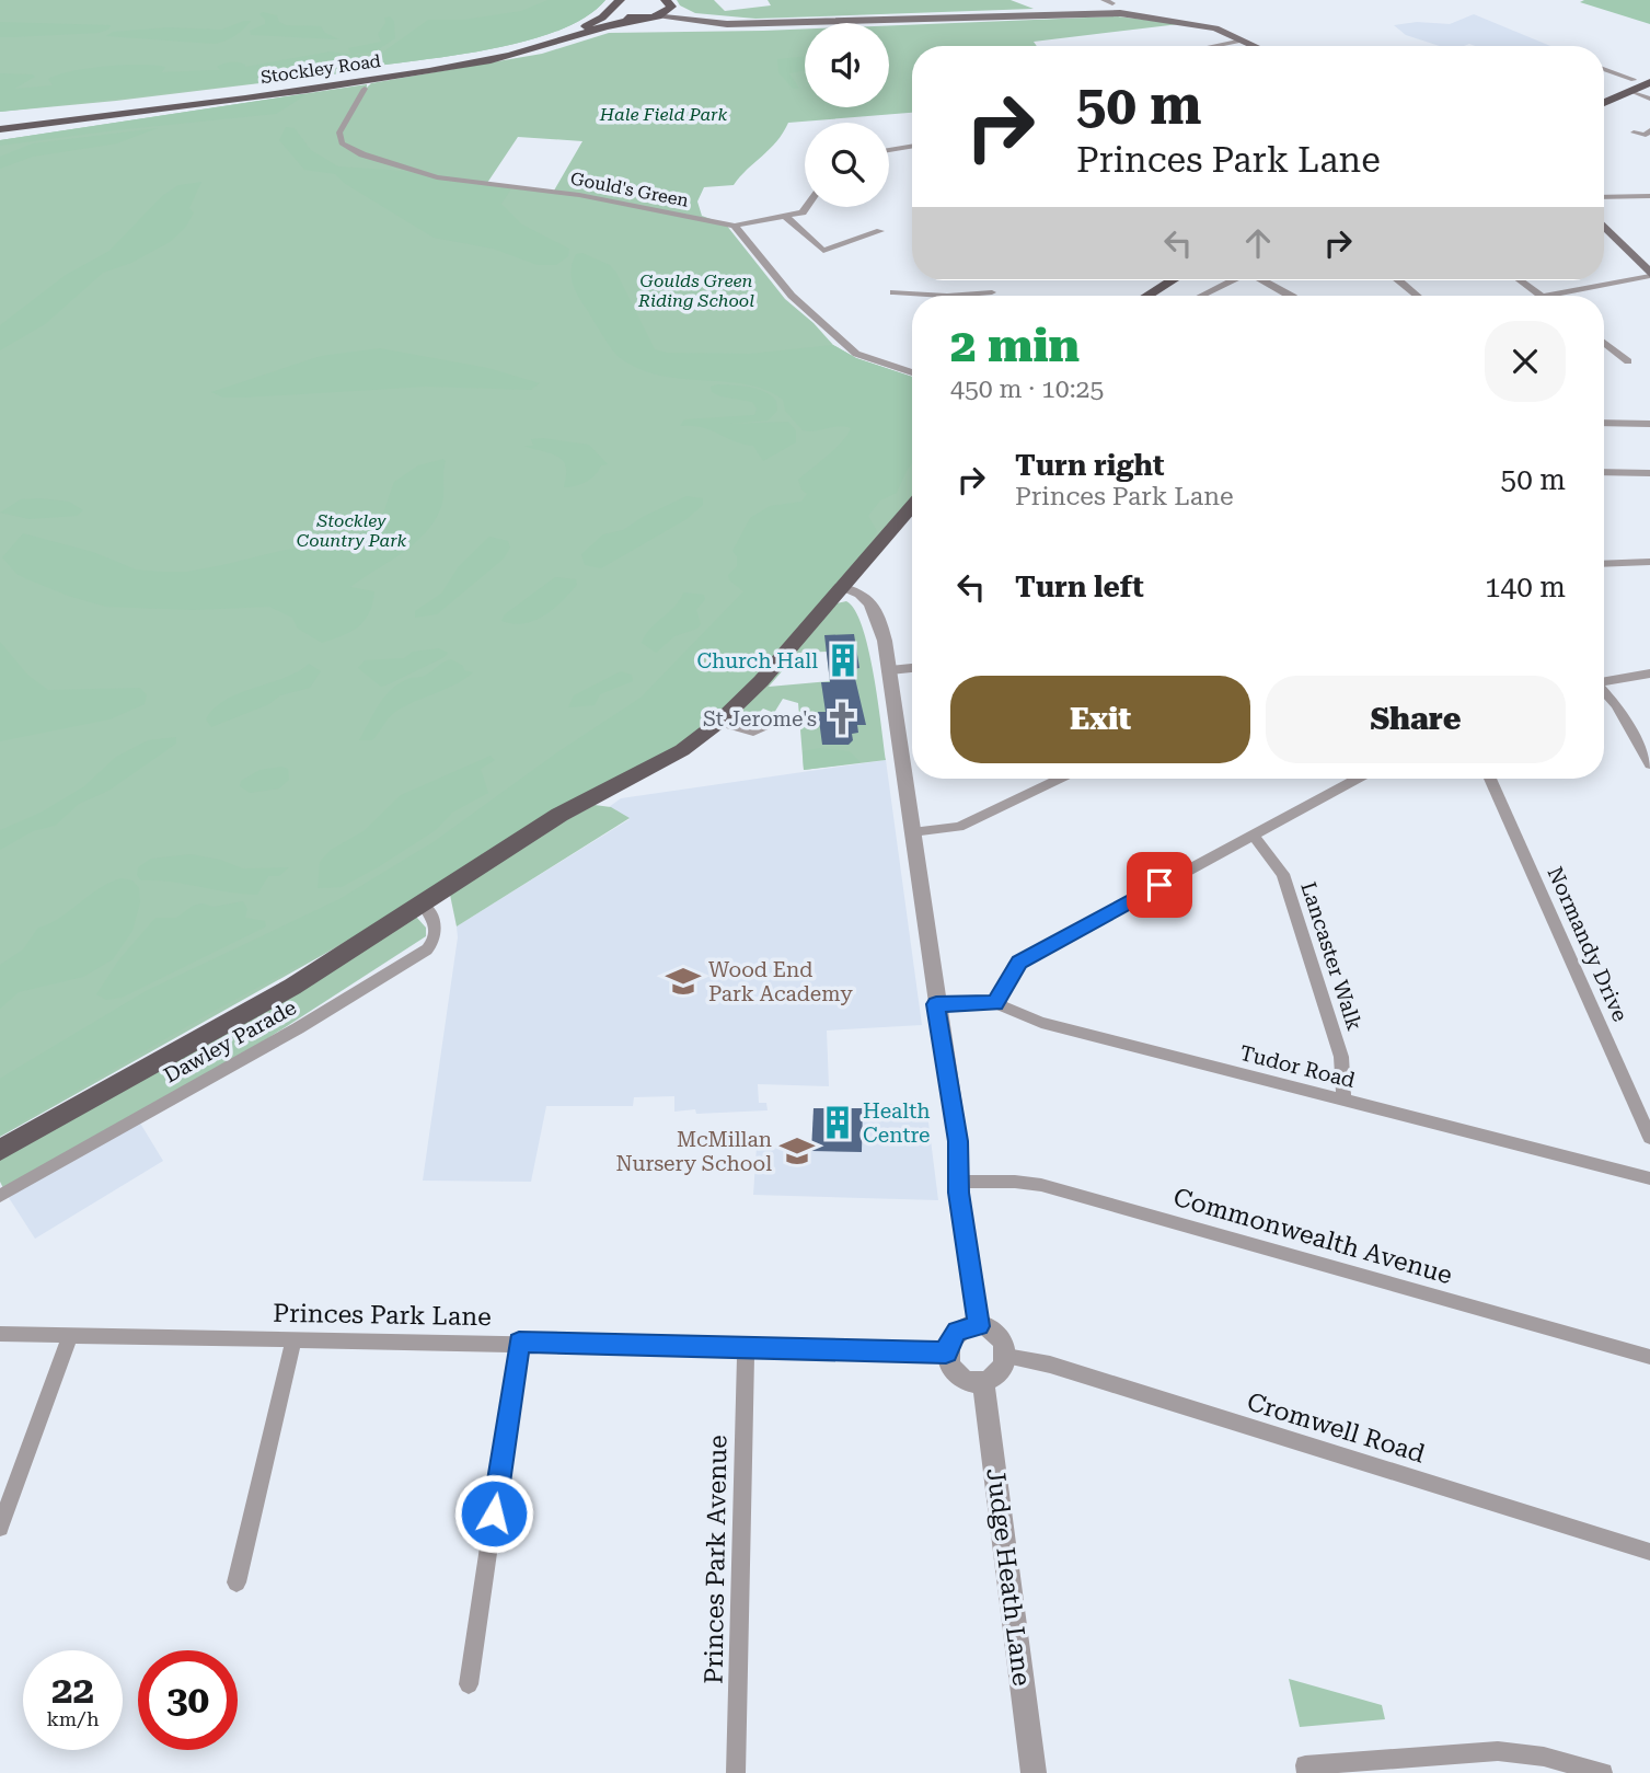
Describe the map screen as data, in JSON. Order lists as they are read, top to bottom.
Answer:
{
  "streets": {
    "main road": ["Stockley Road"],
    "street": [
      "Gould's Green",
      "Normandy Drive",
      "Lancaster Walk",
      "Dawley Parade",
      "Tudor Road",
      "Commonwealth Avenue",
      "Princes Park Lane",
      "Cromwell Road",
      "Princes Park Avenue",
      "Judge Heath Lane"
    ]
  },
  "crossings": [
    ["Lancaster Walk", "Tudor Road"],
    ["Princes Park Lane", "Cromwell Road"],
    ["Princes Park Lane", "Princes Park Avenue"],
    ["Princes Park Lane", "Judge Heath Lane"],
    ["Cromwell Road", "Judge Heath Lane"]
  ],
  "parks": ["Hale Field Park", "Goulds Green Riding School", "Stockley Country Park"],
  "places": {
    "building": ["Church Hall", "Health Centre"],
    "church": ["St Jerome's"],
    "school or university": ["Wood End Park Academy", "McMillan Nursery School"]
  },
  "page": {
    "turn": ["50 m", "Princes Park Lane"],
    "heading": ["2 min", "450 m · 10:25"],
    "list": [
      {
        "name": "Turn right",
        "note": "Princes Park Lane",
        "value": "50 m"
      },
      {
        "name": "Turn left",
        "value": "140 m"
      }
    ],
    "buttons": ["Exit", "Share"],
    "speed": "22 km/h",
    "limit": "30"
  }
}
